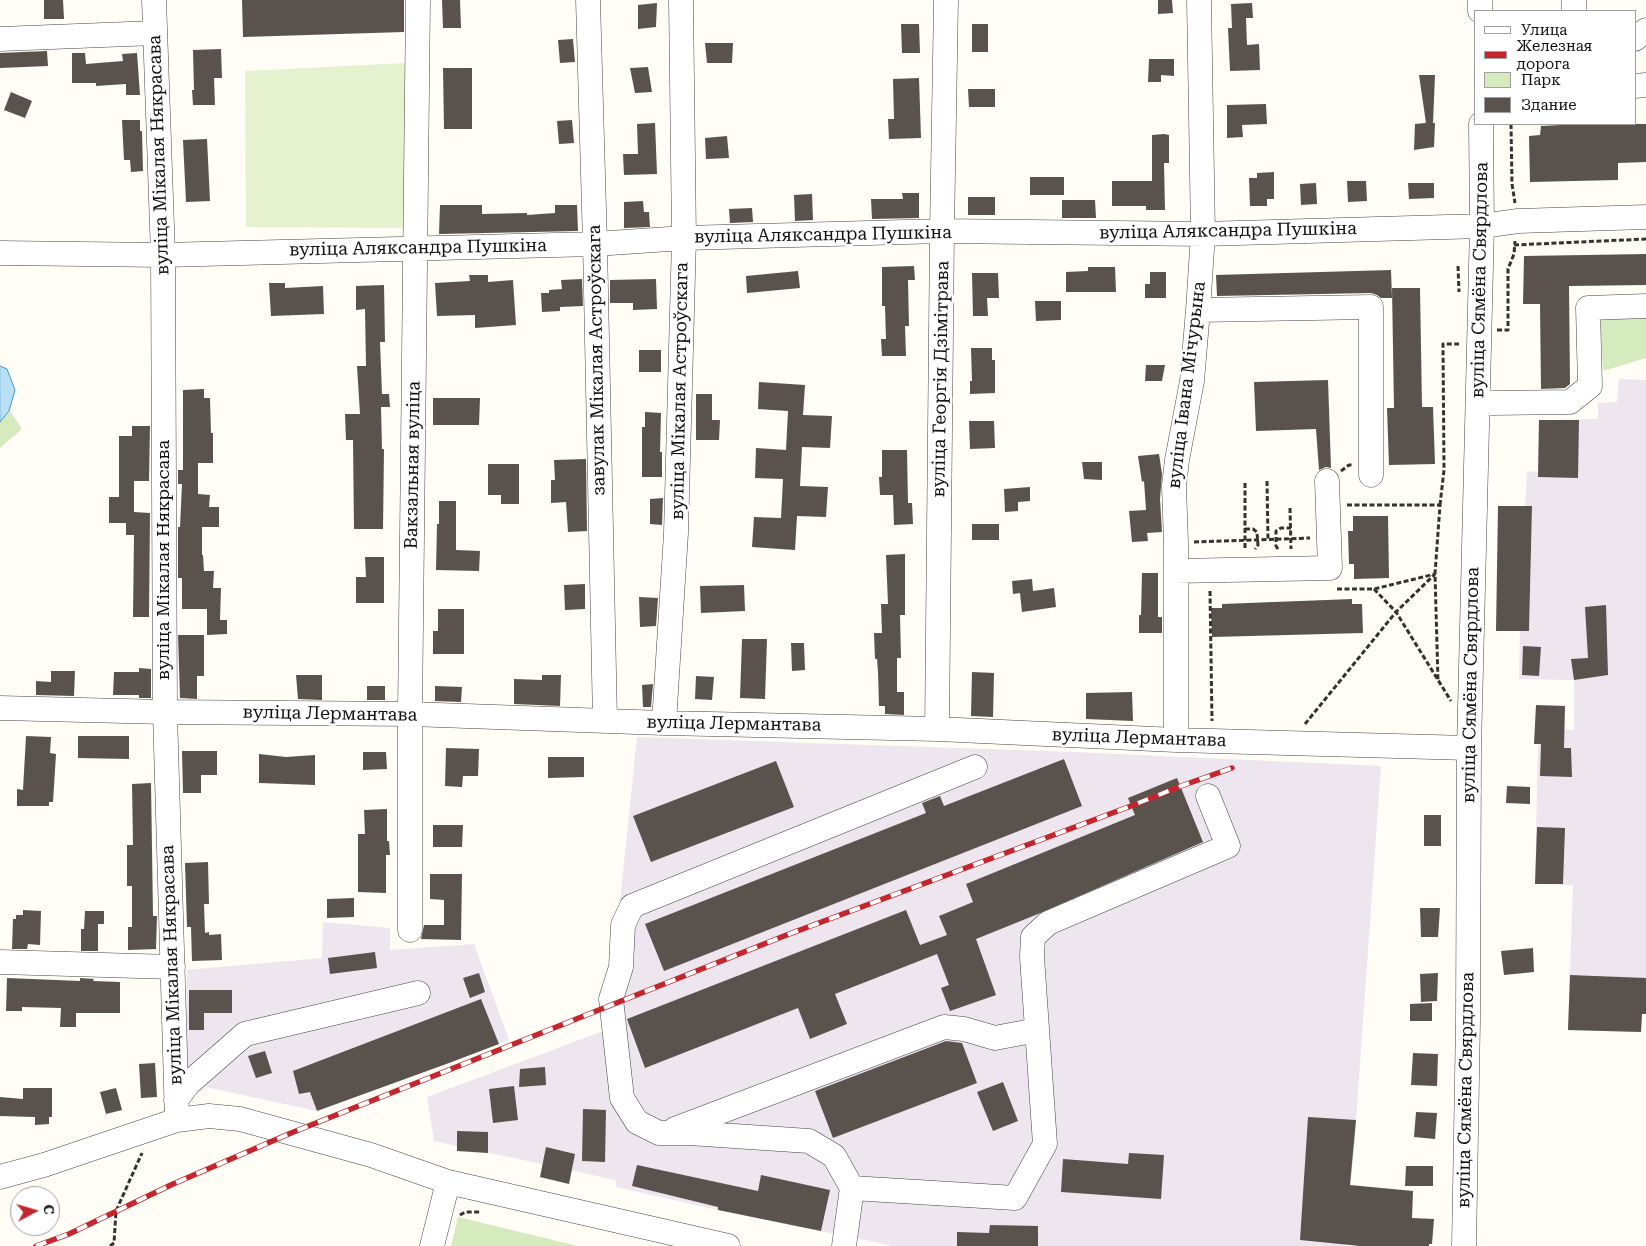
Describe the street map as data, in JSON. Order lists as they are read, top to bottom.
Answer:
{
  "streets": {
    "street": [
      "вуліца Мікалая Някрасава",
      "вуліца Аляксандра Пушкіна",
      "вуліца Сямёна Свярдлова",
      "завулак Мікалая Астроўскага",
      "вуліца Георгія Дзімітрава",
      "вуліца Івана Мічурына",
      "вуліца Мікалая Астроўскага",
      "Вакзальная вуліца",
      "вуліца Лермантава"
    ]
  },
  "crossings": [
    ["вуліца Мікалая Някрасава", "вуліца Аляксандра Пушкіна"],
    ["вуліца Мікалая Някрасава", "вуліца Лермантава"],
    ["вуліца Аляксандра Пушкіна", "вуліца Сямёна Свярдлова"],
    ["вуліца Аляксандра Пушкіна", "завулак Мікалая Астроўскага"],
    ["вуліца Аляксандра Пушкіна", "вуліца Георгія Дзімітрава"],
    ["вуліца Аляксандра Пушкіна", "вуліца Івана Мічурына"],
    ["вуліца Аляксандра Пушкіна", "вуліца Мікалая Астроўскага"],
    ["вуліца Аляксандра Пушкіна", "Вакзальная вуліца"],
    ["вуліца Сямёна Свярдлова", "вуліца Лермантава"],
    ["завулак Мікалая Астроўскага", "вуліца Лермантава"],
    ["вуліца Георгія Дзімітрава", "вуліца Лермантава"],
    ["вуліца Івана Мічурына", "вуліца Лермантава"],
    ["вуліца Мікалая Астроўскага", "вуліца Лермантава"],
    ["Вакзальная вуліца", "вуліца Лермантава"]
  ],
  "legend": [
    "Улица",
    "Железная дорога",
    "Парк",
    "Здание"
  ],
  "north": "right"
}
